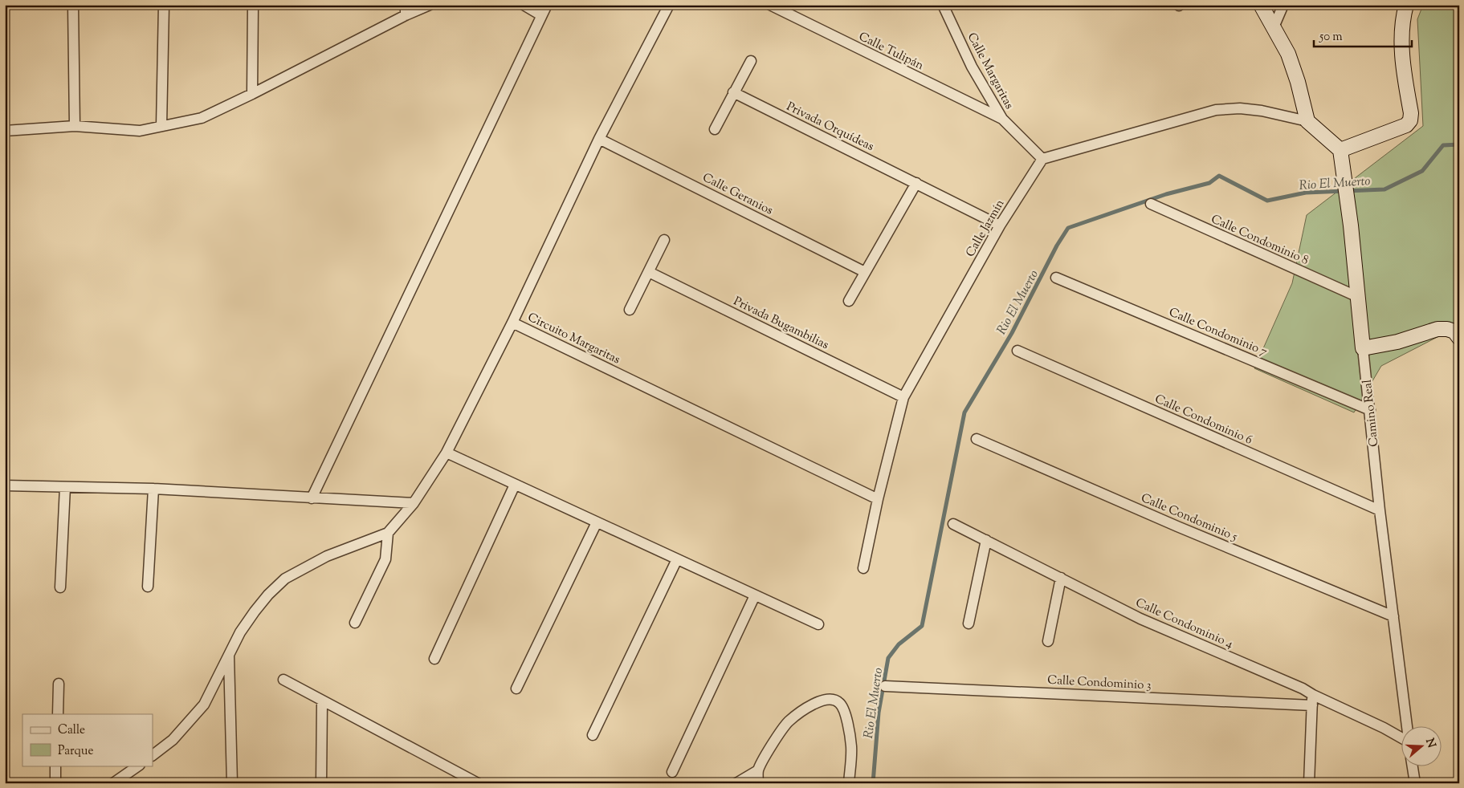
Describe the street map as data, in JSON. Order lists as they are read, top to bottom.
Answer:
{
  "streets": {
    "main road": ["Camino Real"],
    "street": [
      "Calle Tulipán",
      "Calle Margaritas",
      "Privada Orquídeas",
      "Calle Geranios",
      "Calle Jazmín",
      "Calle Condominio 8",
      "Privada Bugambilias",
      "Calle Condominio 7",
      "Circuito Margaritas",
      "Calle Condominio 6",
      "Calle Condominio 5",
      "Calle Condominio 4",
      "Calle Condominio 3"
    ]
  },
  "crossings": [
    ["Calle Tulipán", "Calle Margaritas"],
    ["Calle Margaritas", "Calle Jazmín"],
    ["Privada Orquídeas", "Calle Jazmín"],
    ["Calle Geranios", "Circuito Margaritas"],
    ["Calle Jazmín", "Privada Bugambilias"],
    ["Calle Jazmín", "Circuito Margaritas"],
    ["Calle Condominio 8", "Camino Real"],
    ["Calle Condominio 7", "Camino Real"],
    ["Camino Real", "Calle Condominio 6"],
    ["Camino Real", "Calle Condominio 5"],
    ["Calle Condominio 4", "Calle Condominio 3"]
  ],
  "water": ["Rio El Muerto"],
  "legend": ["Calle", "Parque"],
  "scale_bar": "50 m",
  "north": "right"
}
